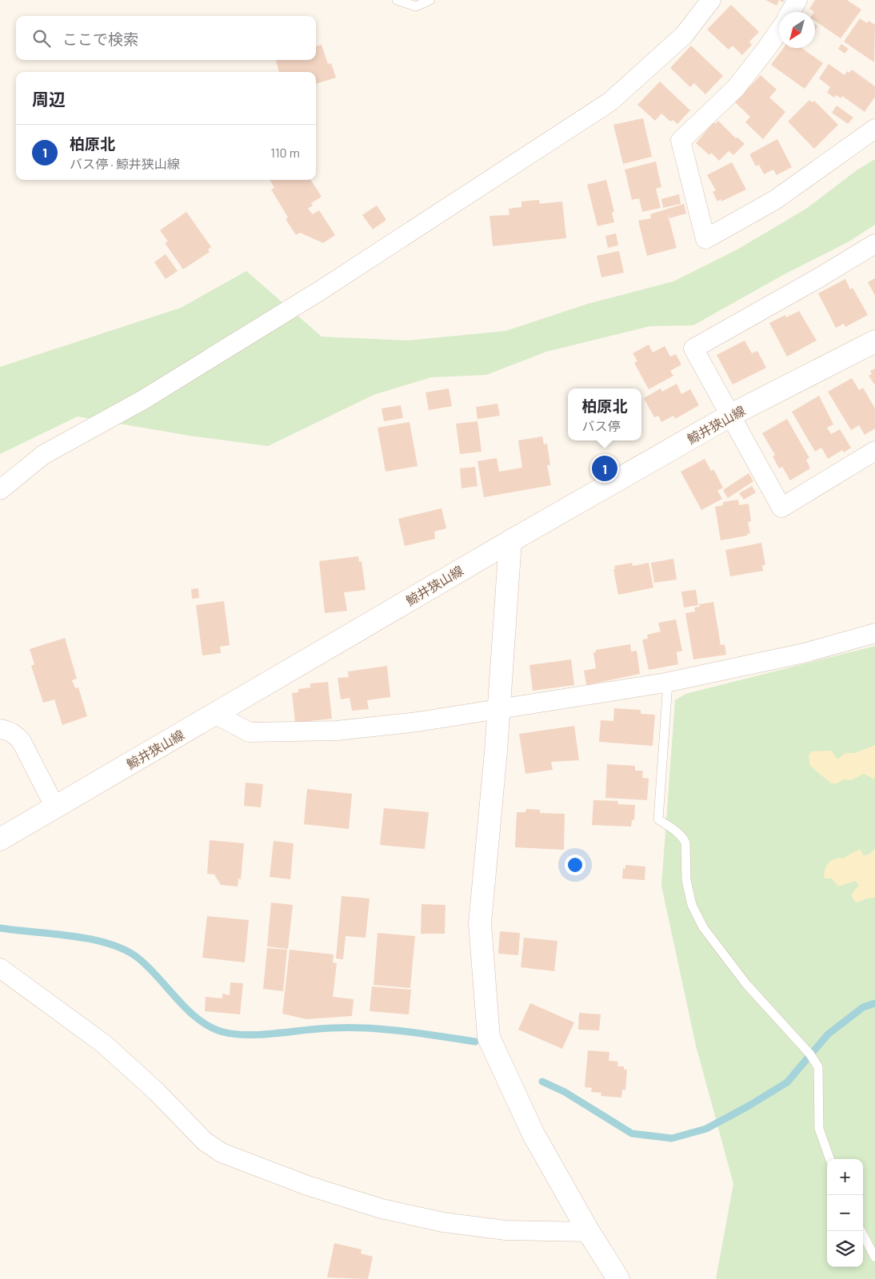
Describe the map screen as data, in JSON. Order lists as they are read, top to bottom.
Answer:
{
  "streets": {
    "main road": ["鯨井狭山線"]
  },
  "north": "bottom left",
  "page": {
    "search": "ここで検索",
    "heading": "周辺",
    "list": [
      {
        "mark": "1",
        "name": "柏原北",
        "note": "バス停 · 鯨井狭山線",
        "value": "110 m"
      }
    ],
    "popup": ["柏原北", "バス停"],
    "pins": "1",
    "map_buttons": ["+", "−"]
  }
}
